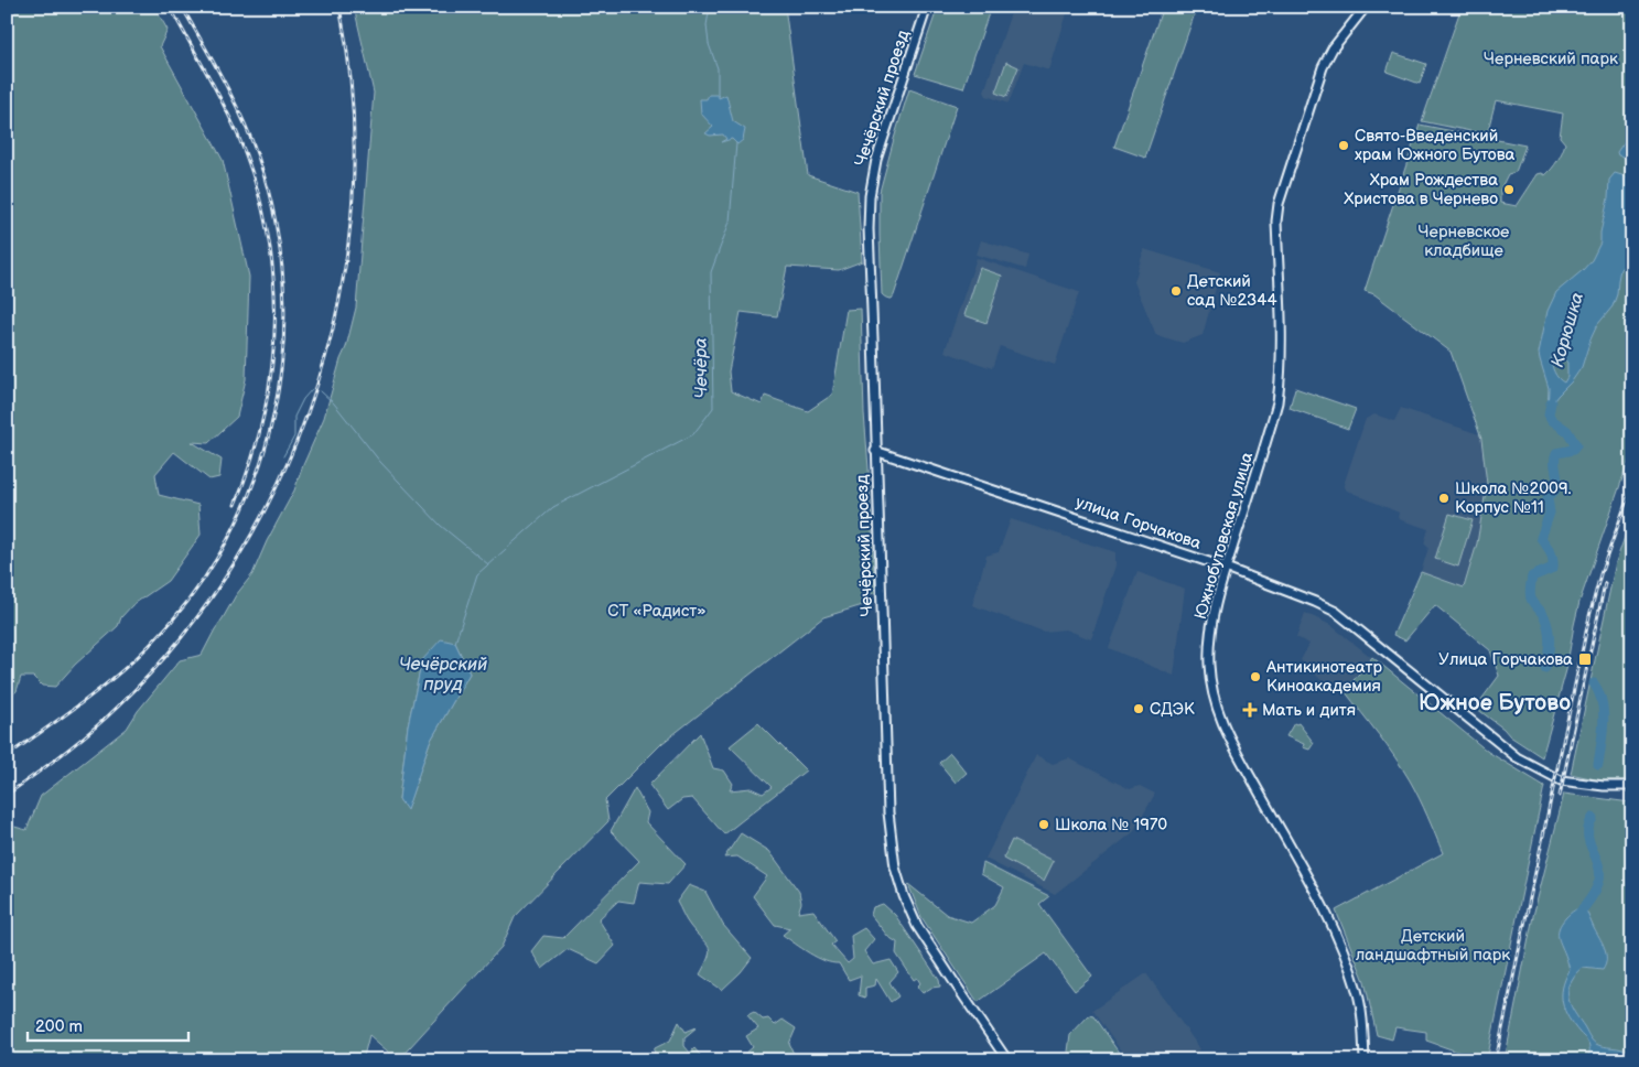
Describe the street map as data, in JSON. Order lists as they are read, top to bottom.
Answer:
{
  "streets": {
    "street": ["Чечёрский проезд", "улица Горчакова", "Южнобутовская улица"]
  },
  "crossings": [
    ["Чечёрский проезд", "улица Горчакова"],
    ["улица Горчакова", "Южнобутовская улица"]
  ],
  "districts": ["Южное Бутово"],
  "water": ["Корюшка", "Чечёра", "Чечёрский пруд"],
  "parks": [
    "Черневский парк",
    "Черневское кладбище",
    "СТ «Радист»",
    "Детский ландшафтный парк"
  ],
  "places": {
    "other": [
      "Свято-Введенский храм Южного Бутова",
      "Храм Рождества Христова в Чернево",
      "Детский сад №2344",
      "Школа №2009. Корпус №11",
      "Антикинотеатр Киноакадемия",
      "СДЭК",
      "Школа № 1970"
    ],
    "transit": ["Улица Горчакова"],
    "health": ["Мать и дитя"]
  },
  "scale_bar": "200 m"
}
